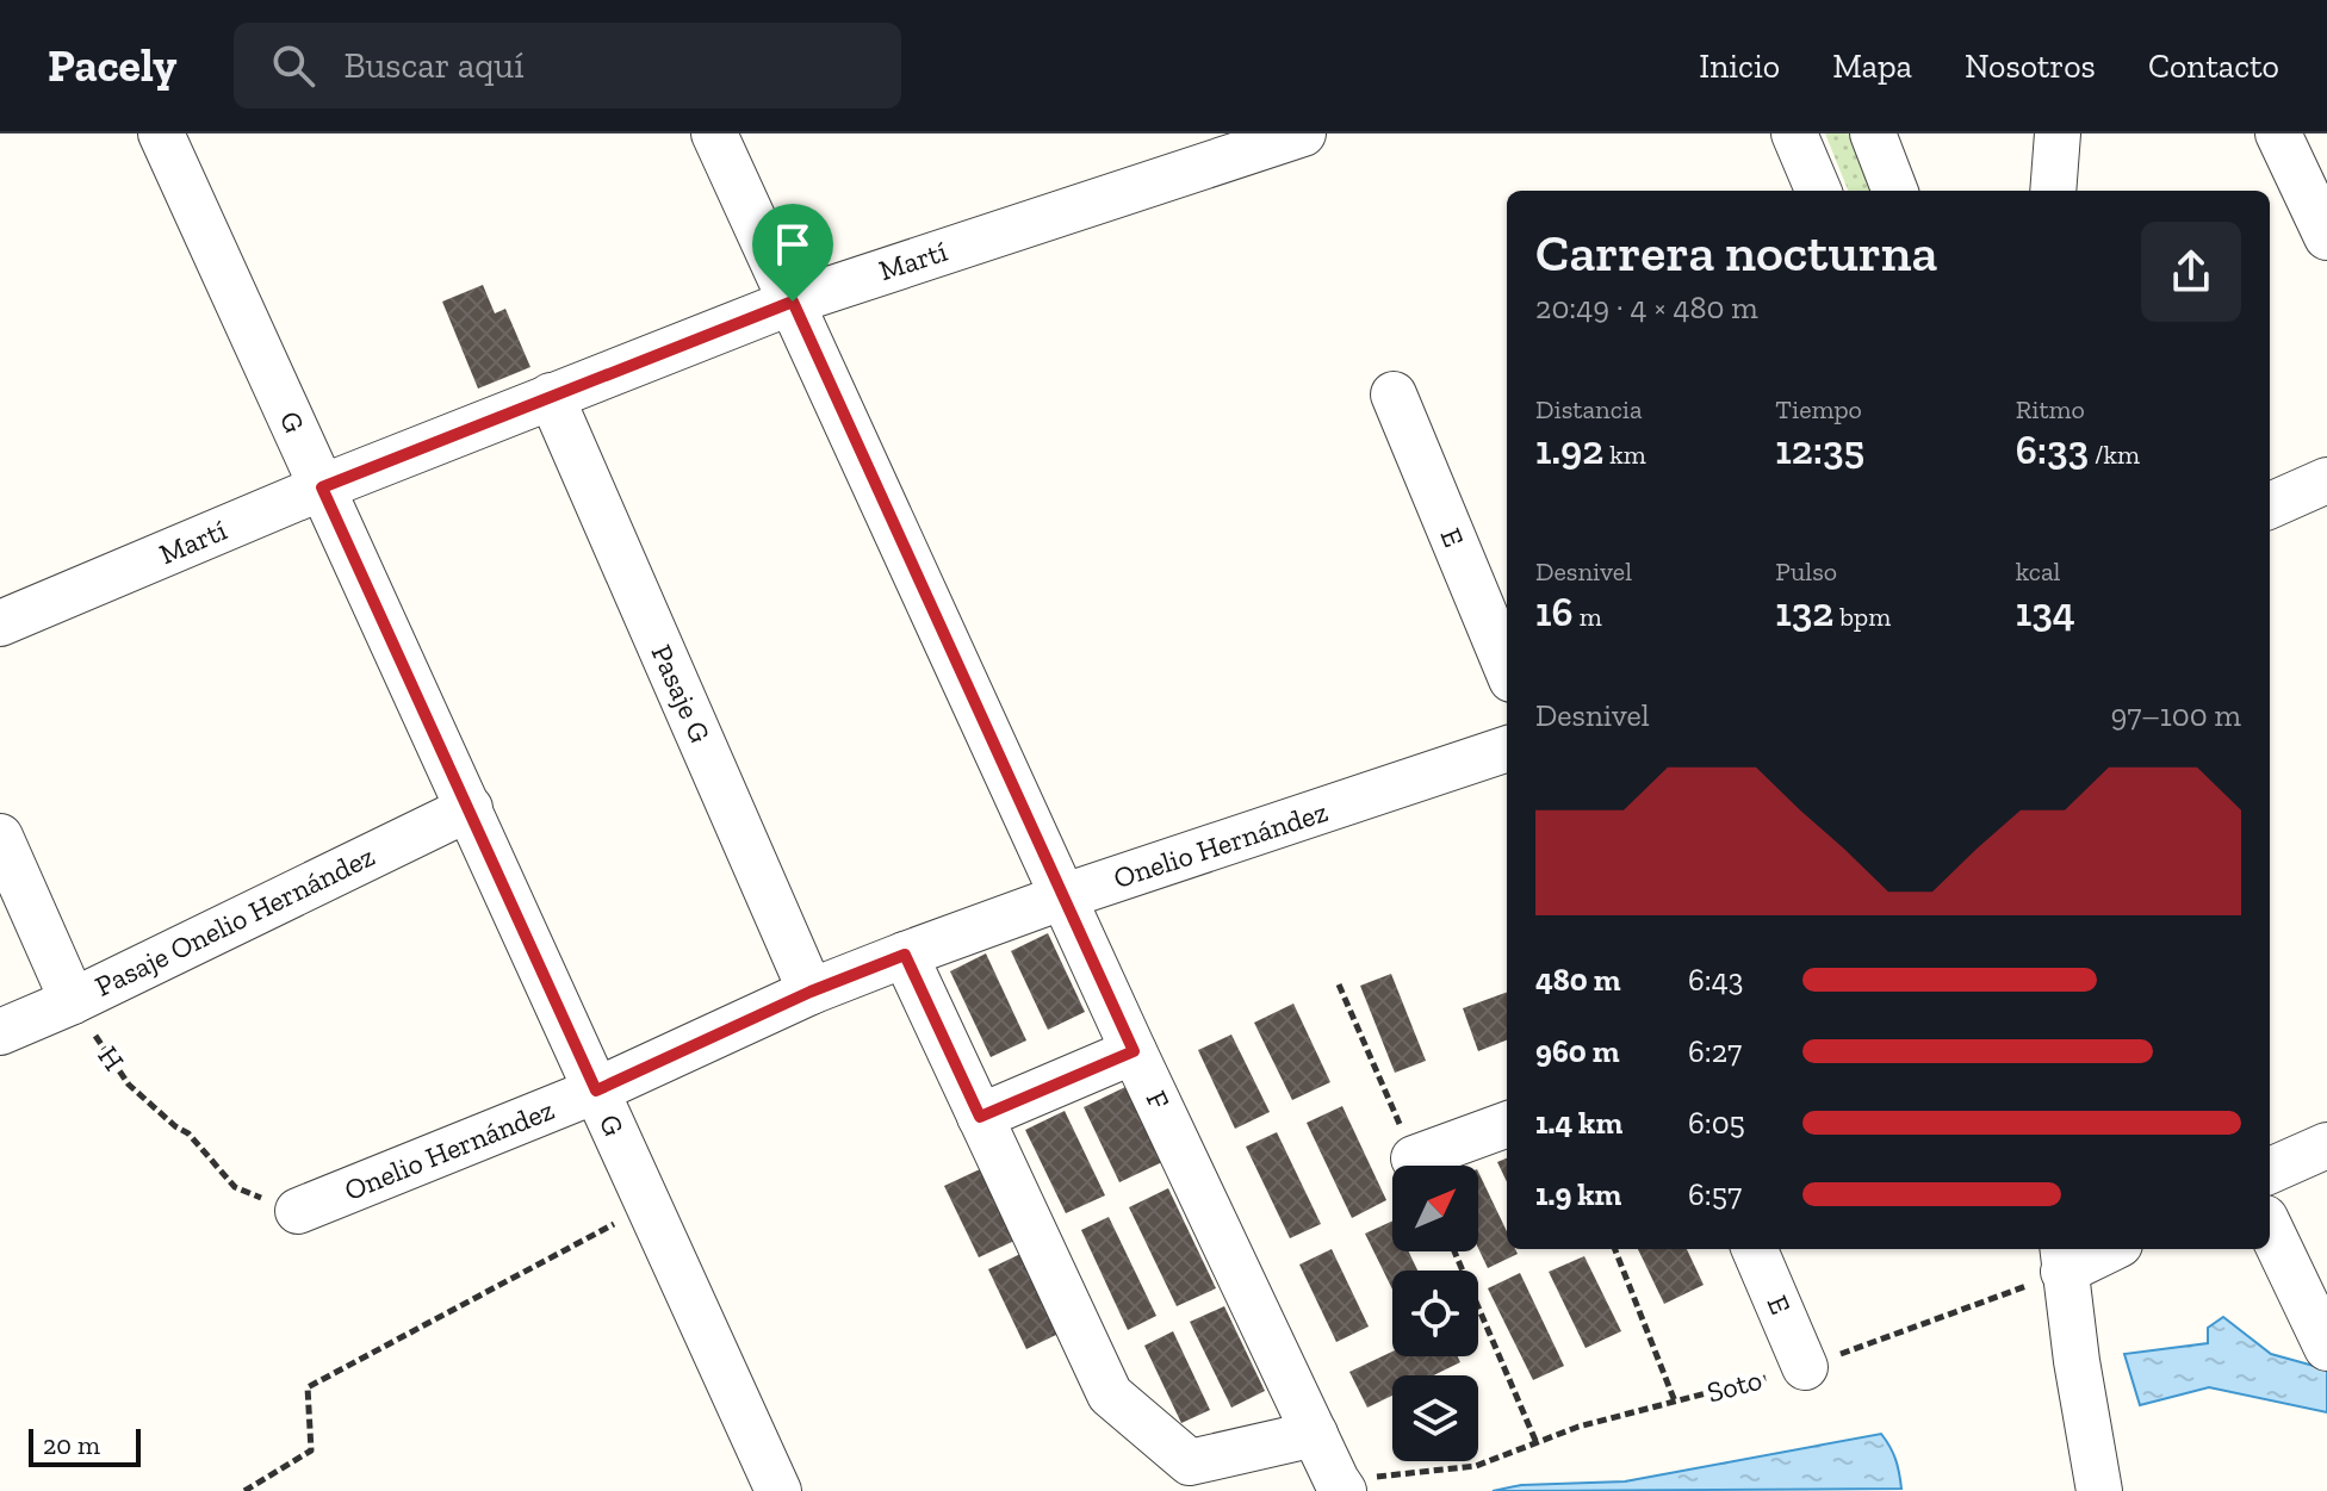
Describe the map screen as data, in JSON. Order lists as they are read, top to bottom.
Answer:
{
  "streets": {
    "street": [
      "Martí",
      "G",
      "E",
      "Pasaje G",
      "Onelio Hernández",
      "Pasaje Onelio Hernández",
      "F"
    ],
    "path": ["H", "Soto"]
  },
  "crossings": [
    ["Martí", "G"],
    ["Martí", "Pasaje G"],
    ["Martí", "F"],
    ["G", "Onelio Hernández"],
    ["G", "Pasaje Onelio Hernández"],
    ["E", "Soto"],
    ["Pasaje G", "Onelio Hernández"],
    ["Onelio Hernández", "H"],
    ["Onelio Hernández", "F"],
    ["Pasaje Onelio Hernández", "H"],
    ["F", "Soto"]
  ],
  "scale_bar": "20 m",
  "north": "top right",
  "page": {
    "header": "Pacely",
    "search": "Buscar aquí",
    "nav": [
      "Inicio",
      "Mapa",
      "Nosotros",
      "Contacto"
    ],
    "heading": ["Carrera nocturna", "20:49 · 4 × 480 m"],
    "stats": [
      ["Distancia", "1.92 km"],
      ["Tiempo", "12:35"],
      ["Ritmo", "6:33 /km"],
      ["Desnivel", "16 m"],
      ["Pulso", "132 bpm"],
      ["kcal", "134"]
    ],
    "chart": ["Desnivel", "97–100 m"],
    "list": [
      {
        "name": "480 m",
        "note": "6:43"
      },
      {
        "name": "960 m",
        "note": "6:27"
      },
      {
        "name": "1.4 km",
        "note": "6:05"
      },
      {
        "name": "1.9 km",
        "note": "6:57"
      }
    ],
    "scale": "20 m"
  }
}
